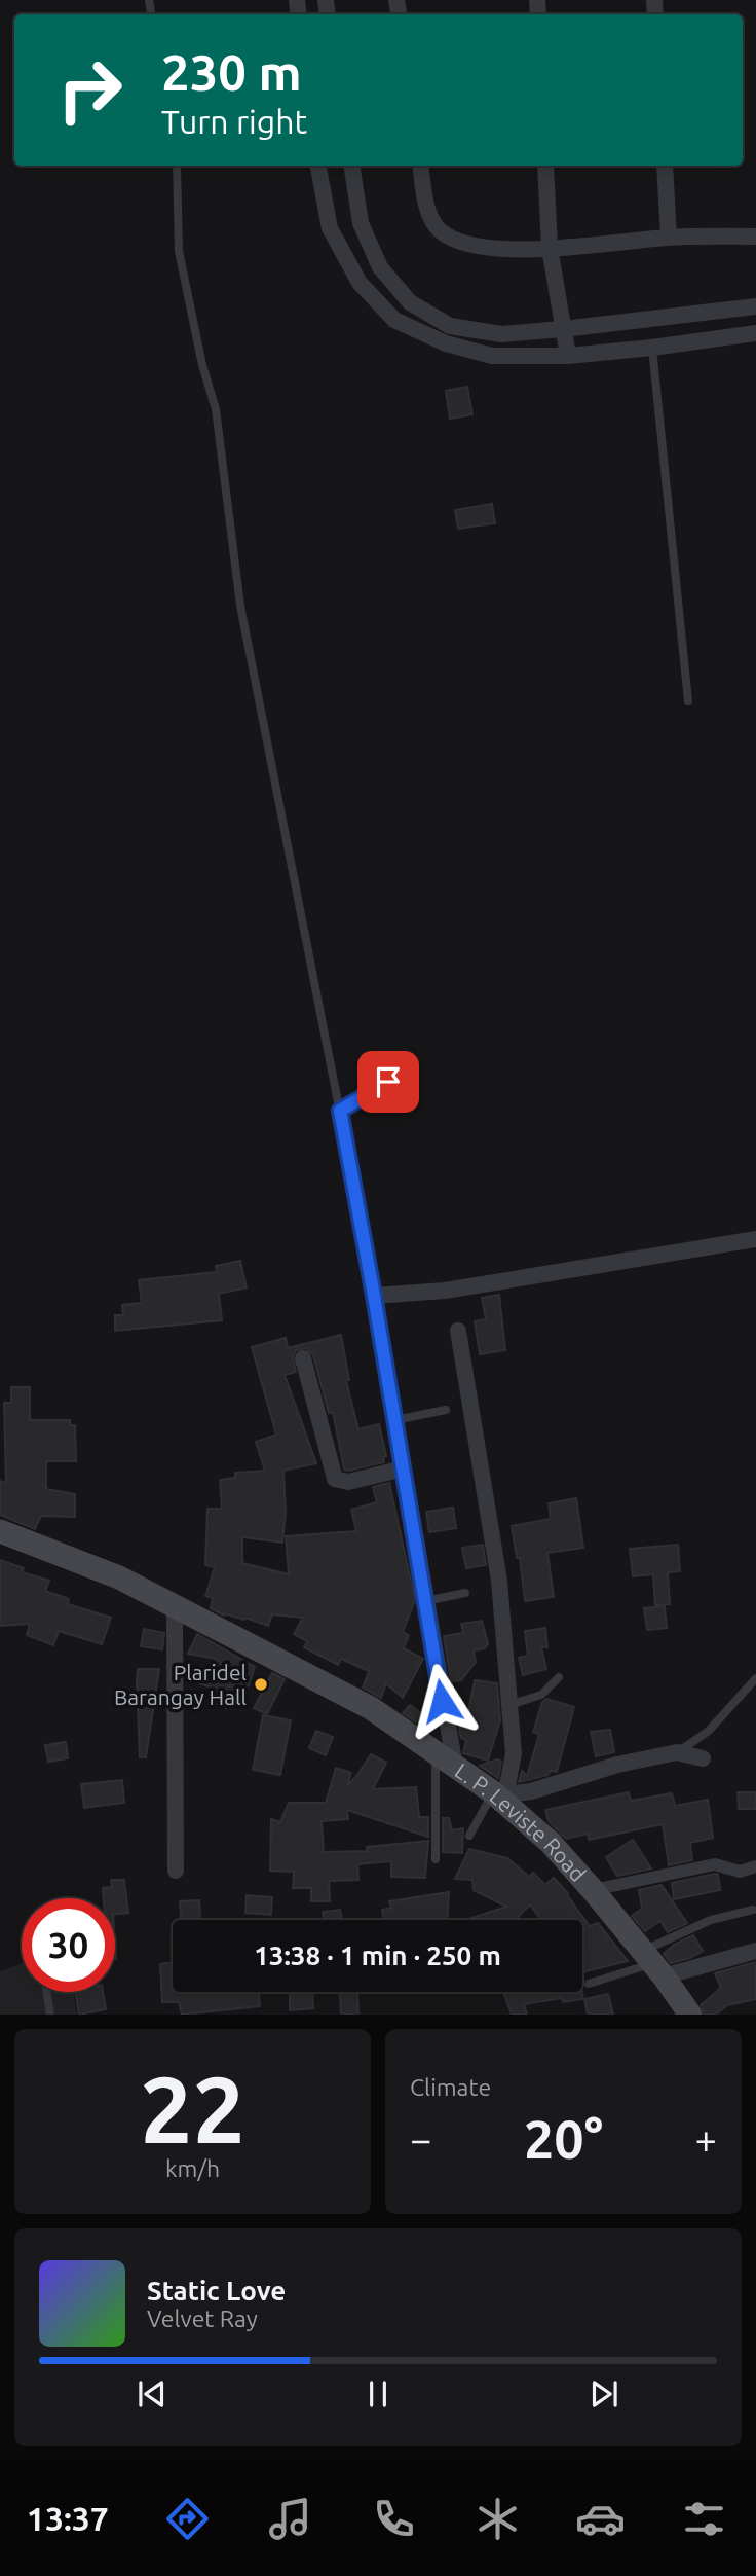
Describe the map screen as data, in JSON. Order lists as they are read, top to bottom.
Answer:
{
  "streets": {
    "main road": ["L. P. Leviste Road"]
  },
  "places": ["Plaridel Barangay Hall"],
  "page": {
    "turn": ["230 m", "Turn right"],
    "limit": "30",
    "trip": "13:38 · 1 min · 250 m",
    "tile": [
      ["22", "km/h"],
      "Climate"
    ],
    "heat": ["−", "20°", "+"],
    "song": ["Static Love", "Velvet Ray"],
    "tabs": "13:37"
  }
}
